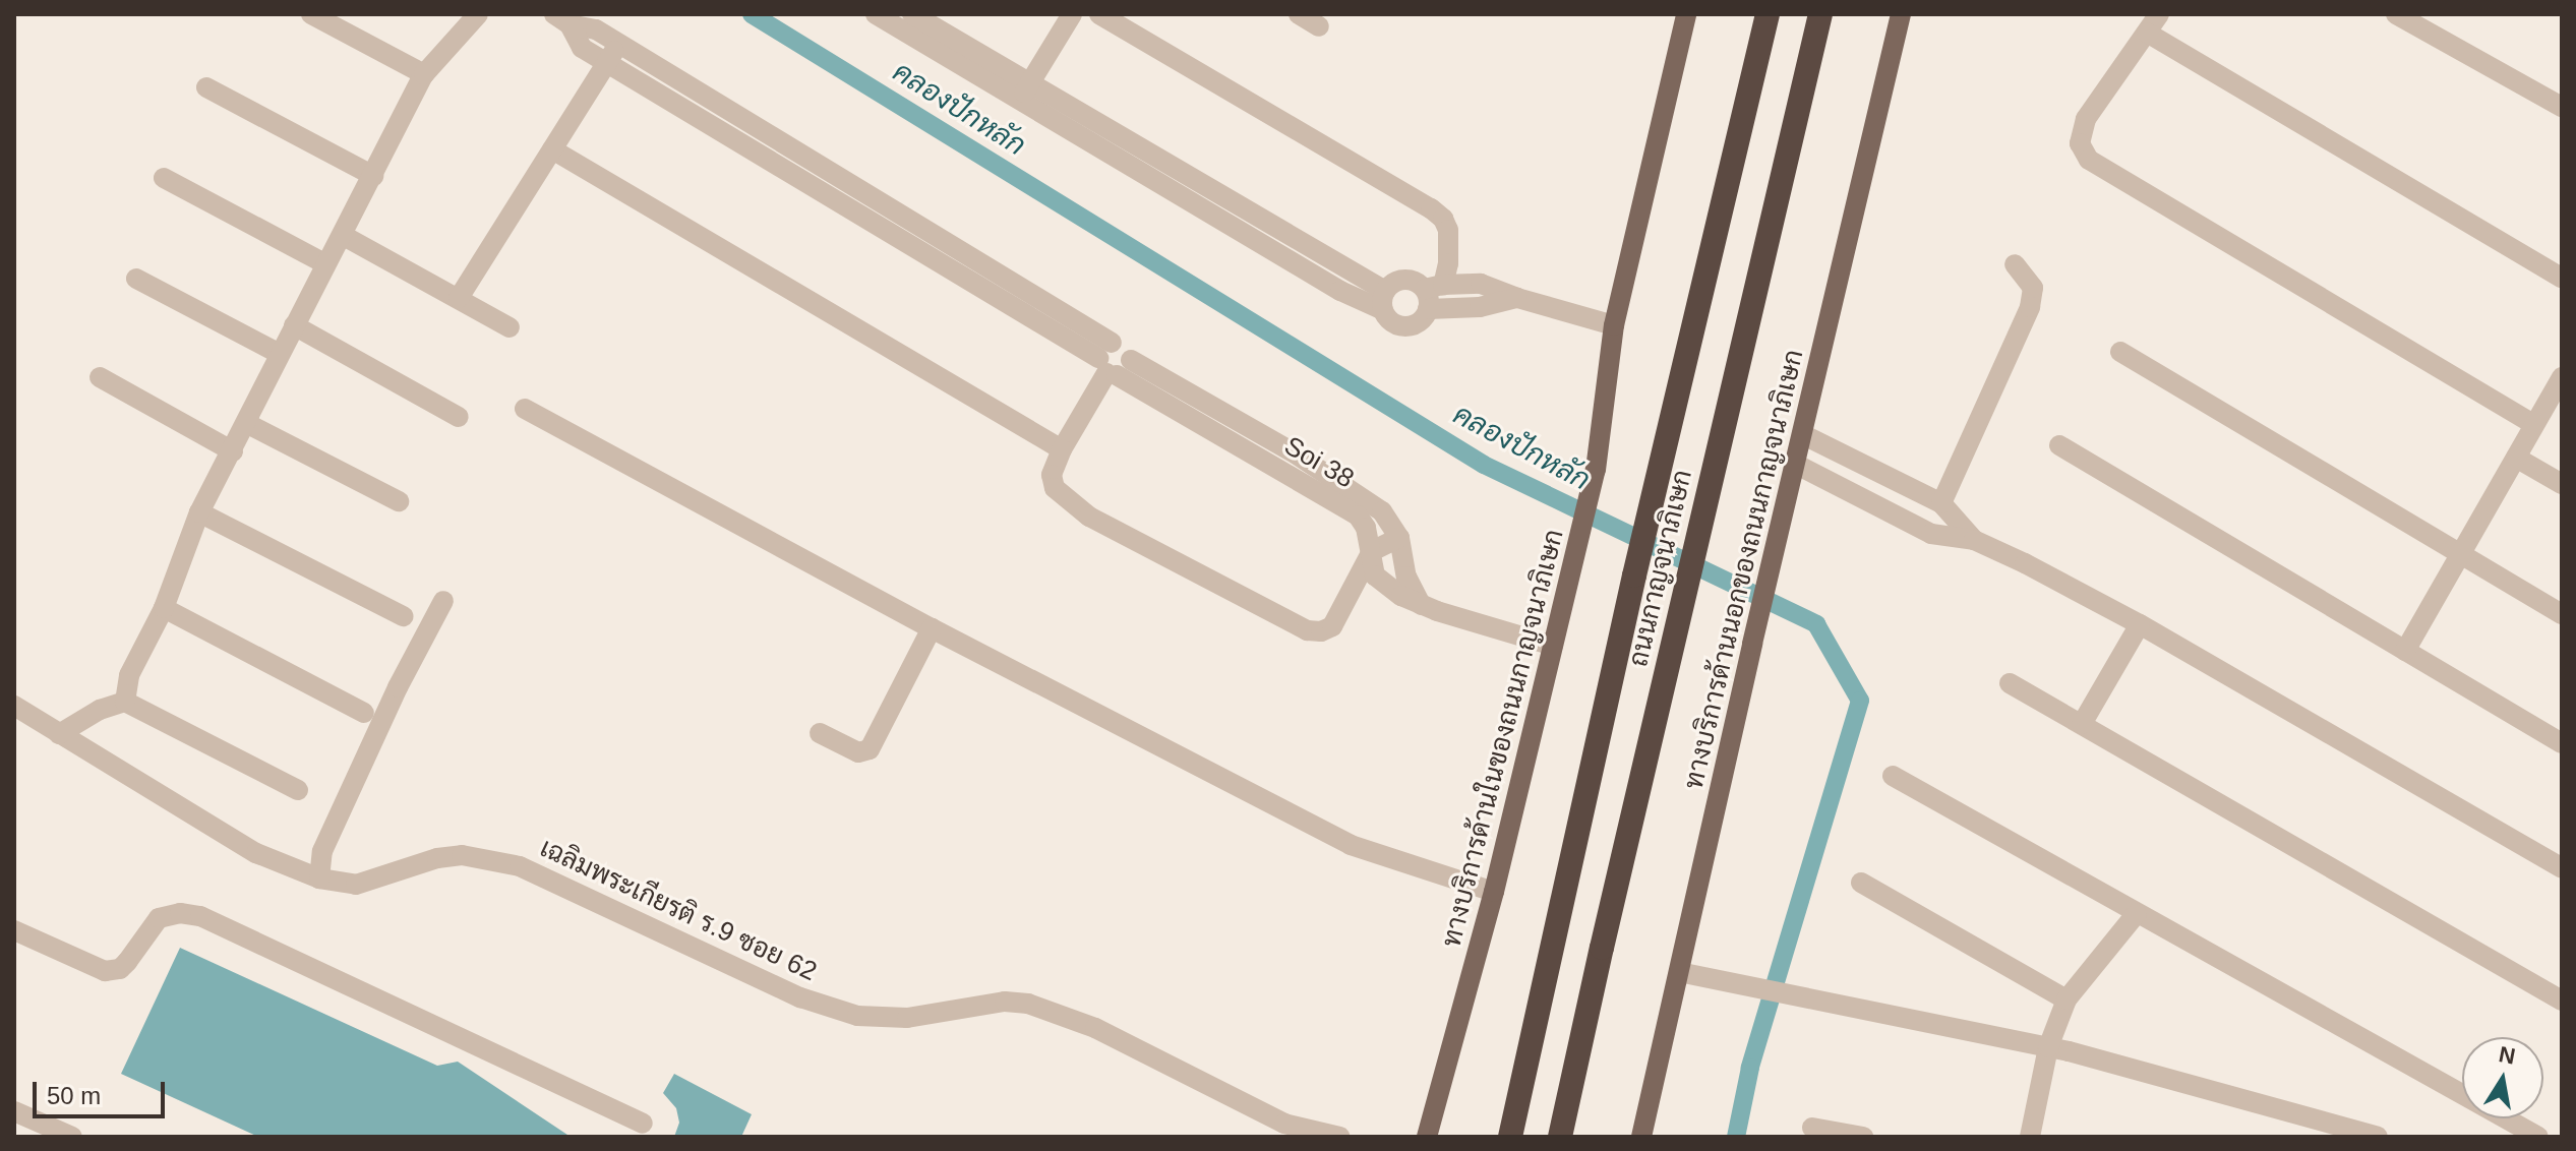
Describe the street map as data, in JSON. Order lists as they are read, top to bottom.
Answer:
{
  "streets": {
    "highway": ["ถนนกาญจนาภิเษก"],
    "main road": ["ทางบริการด้านนอกของถนนกาญจนาภิเษก", "ทางบริการด้านในของถนนกาญจนาภิเษก"],
    "street": ["Soi 38", "เฉลิมพระเกียรติ ร.9 ซอย 62"]
  },
  "crossings": [
    ["Soi 38", "ทางบริการด้านในของถนนกาญจนาภิเษก"]
  ],
  "water": ["คลองปักหลัก"],
  "scale_bar": "50 m",
  "north": "top"
}
